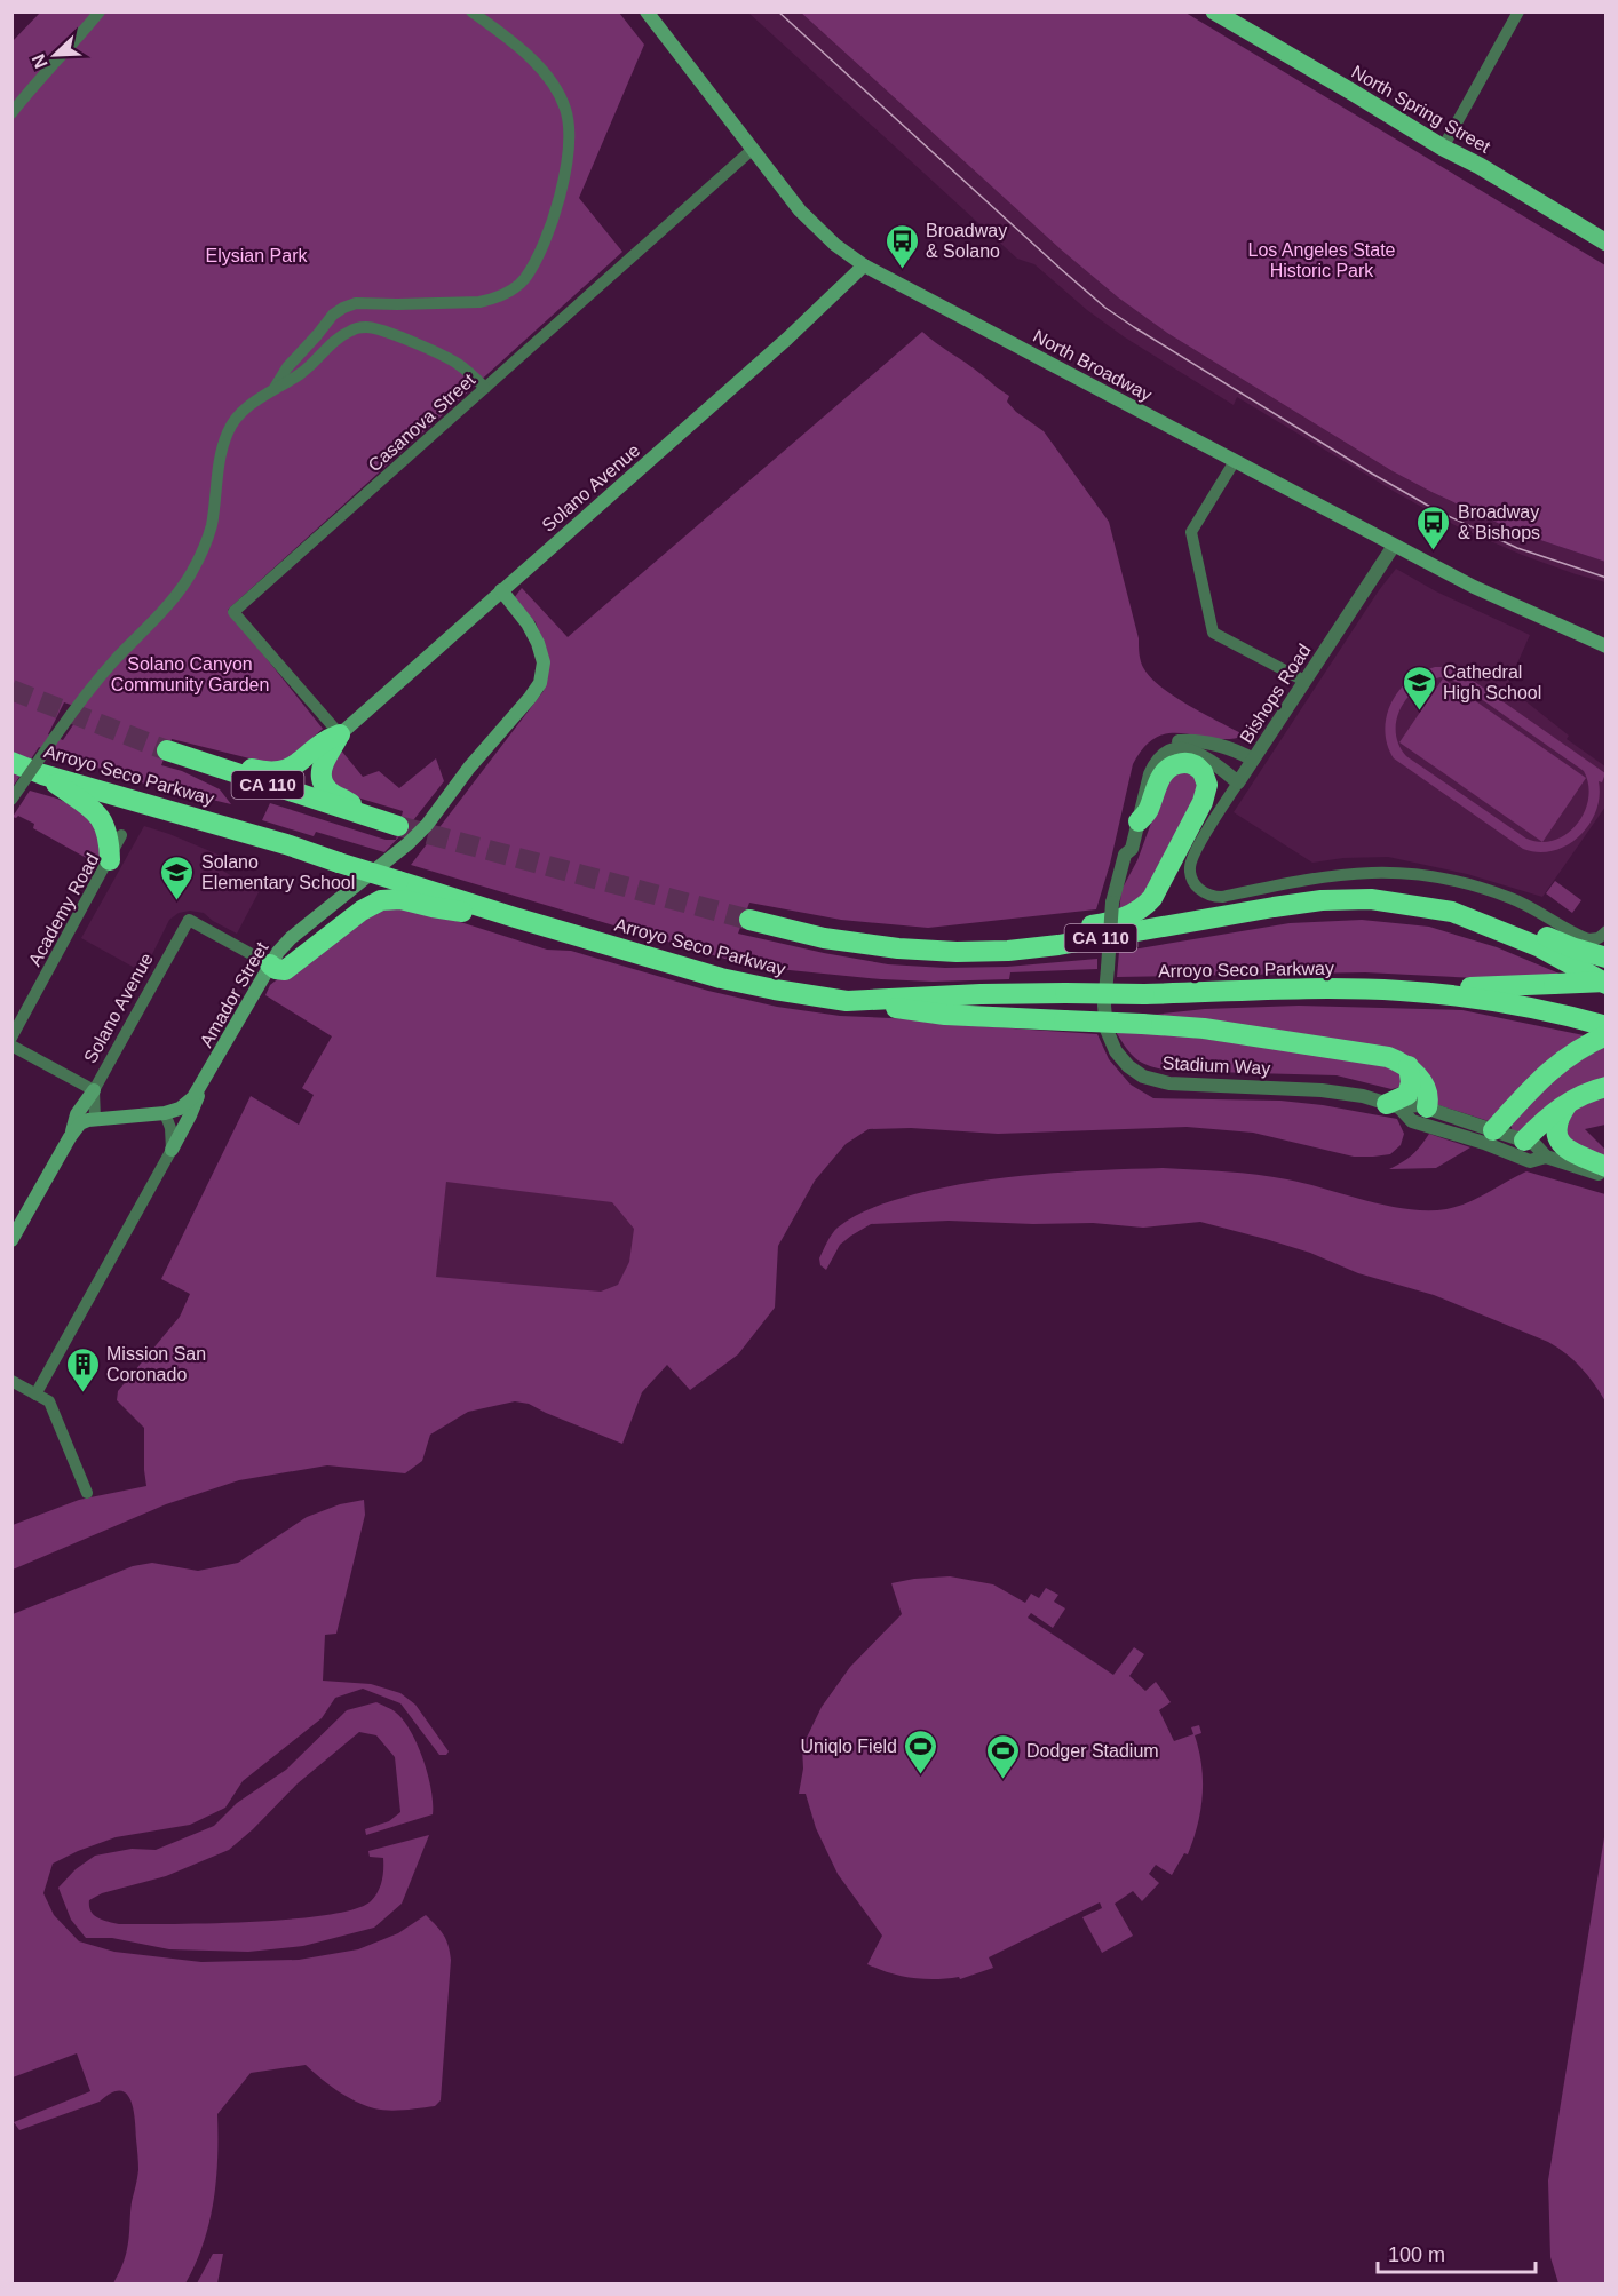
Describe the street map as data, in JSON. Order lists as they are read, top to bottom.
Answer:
{
  "streets": {
    "highway": ["Arroyo Seco Parkway", "CA 110"],
    "main road": [
      "North Spring Street",
      "North Broadway",
      "Solano Avenue",
      "Amador Street"
    ],
    "street": [
      "Casanova Street",
      "Bishops Road",
      "Academy Road",
      "Stadium Way"
    ]
  },
  "crossings": [
    ["North Broadway", "Casanova Street"],
    ["North Broadway", "Solano Avenue"],
    ["North Broadway", "Bishops Road"],
    ["Casanova Street", "Solano Avenue"],
    ["Solano Avenue", "Amador Street"],
    ["Bishops Road", "Stadium Way"]
  ],
  "parks": ["Los Angeles State Historic Park", "Elysian Park", "Solano Canyon Community Garden"],
  "places": {
    "bus stop": ["Broadway & Solano", "Broadway & Bishops"],
    "school or university": ["Cathedral High School", "Solano Elementary School"],
    "building": ["Mission San Coronado"],
    "sports": ["Uniqlo Field", "Dodger Stadium"]
  },
  "scale_bar": "100 m",
  "north": "bottom left"
}
